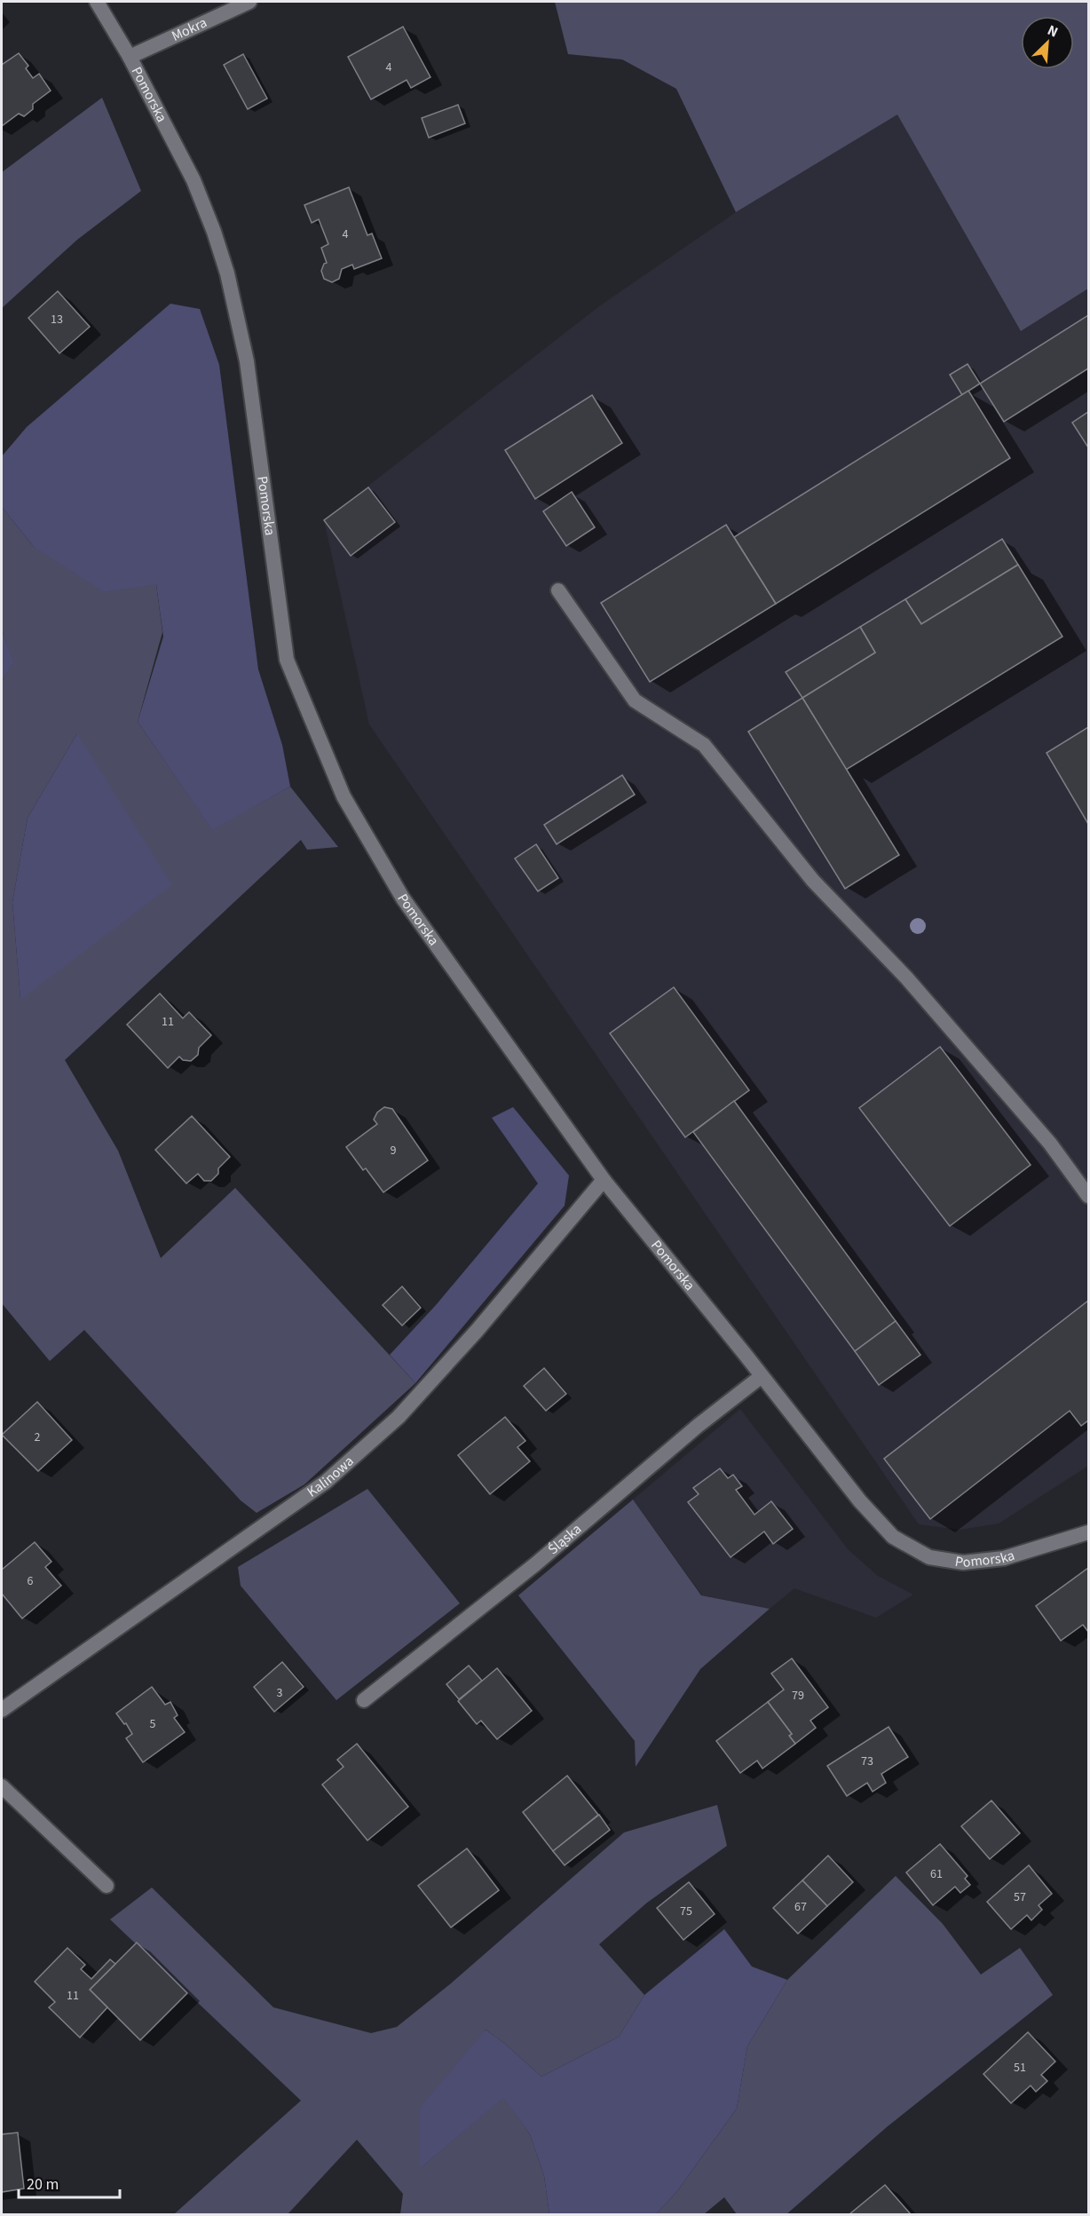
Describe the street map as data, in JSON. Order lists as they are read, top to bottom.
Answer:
{
  "streets": {
    "street": [
      "Mokra",
      "Pomorska",
      "Kalinowa",
      "Śląska"
    ]
  },
  "crossings": [
    ["Mokra", "Pomorska"],
    ["Pomorska", "Kalinowa"],
    ["Pomorska", "Śląska"]
  ],
  "house_numbers": [
    "4",
    "4",
    "13",
    "11",
    "9",
    "2",
    "6",
    "3",
    "79",
    "5",
    "73",
    "61",
    "57",
    "67",
    "75",
    "11",
    "51"
  ],
  "scale_bar": "20 m",
  "north": "top right"
}
